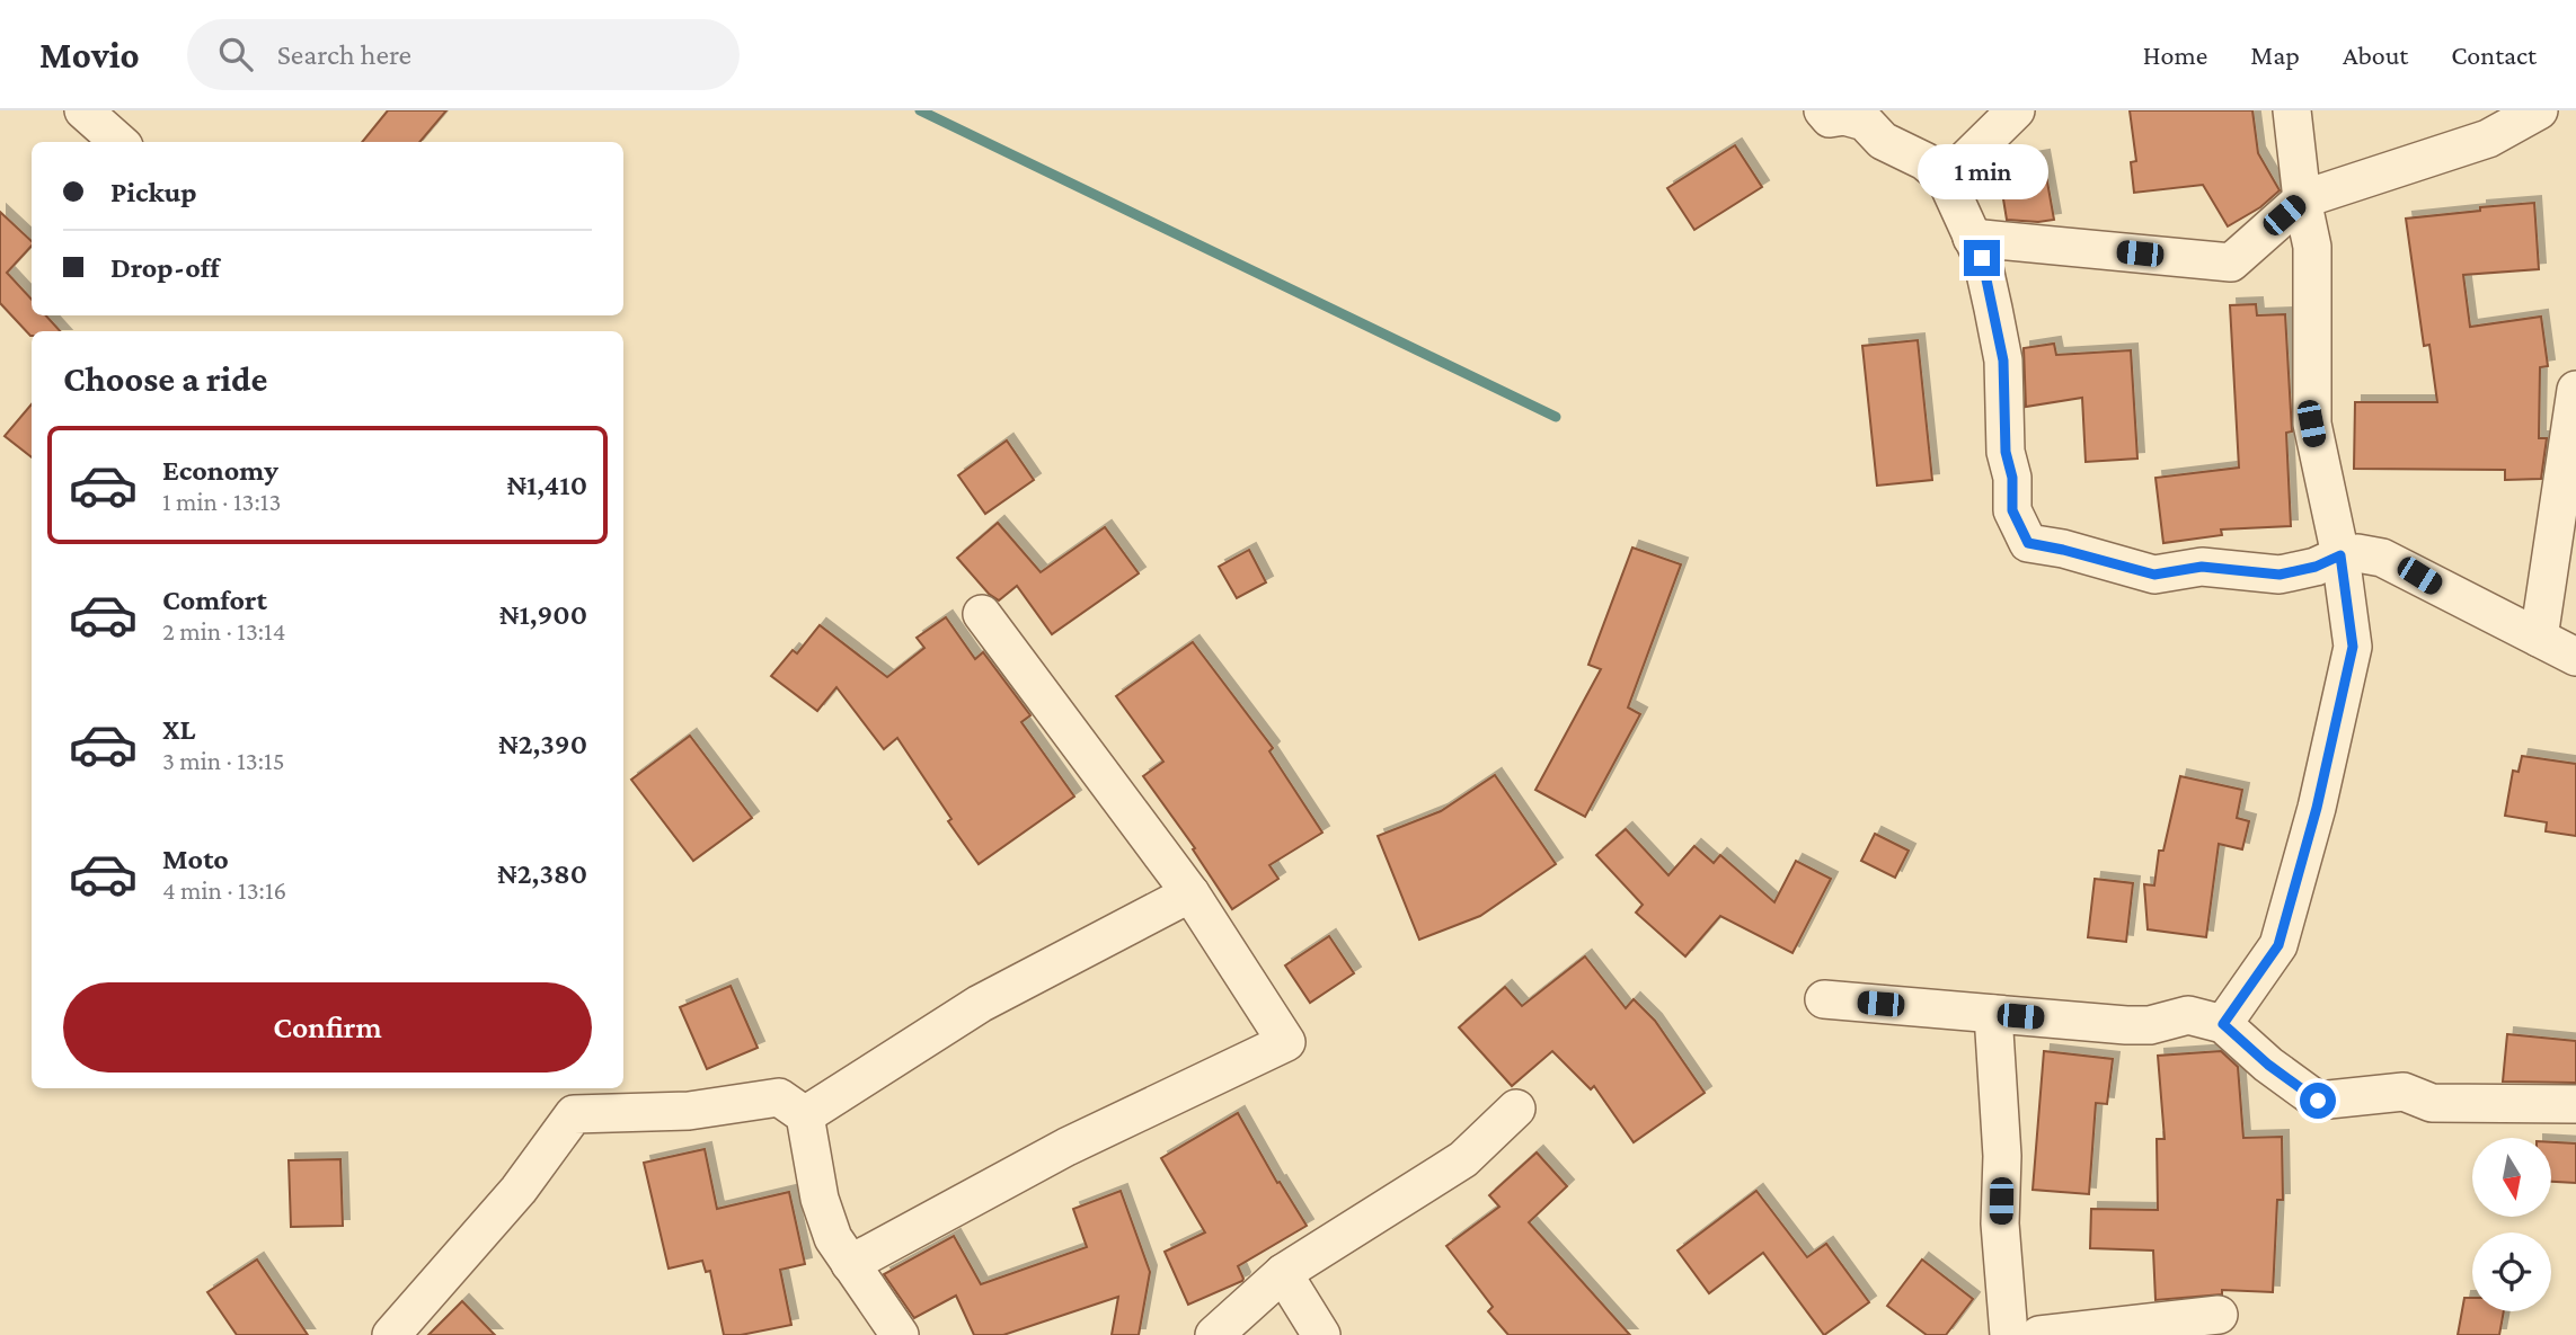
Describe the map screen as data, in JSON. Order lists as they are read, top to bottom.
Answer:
{
  "north": "bottom",
  "page": {
    "header": "Movio",
    "search": "Search here",
    "nav": [
      "Home",
      "Map",
      "About",
      "Contact"
    ],
    "banner": ["Pickup", "Drop-off"],
    "bubble": "1 min",
    "heading": "Choose a ride",
    "list": [
      {
        "name": "Economy",
        "note": "1 min · 13:13",
        "value": "₦1,410"
      },
      {
        "name": "Comfort",
        "note": "2 min · 13:14",
        "value": "₦1,900"
      },
      {
        "name": "XL",
        "note": "3 min · 13:15",
        "value": "₦2,390"
      },
      {
        "name": "Moto",
        "note": "4 min · 13:16",
        "value": "₦2,380"
      }
    ],
    "buttons": "Confirm"
  }
}
